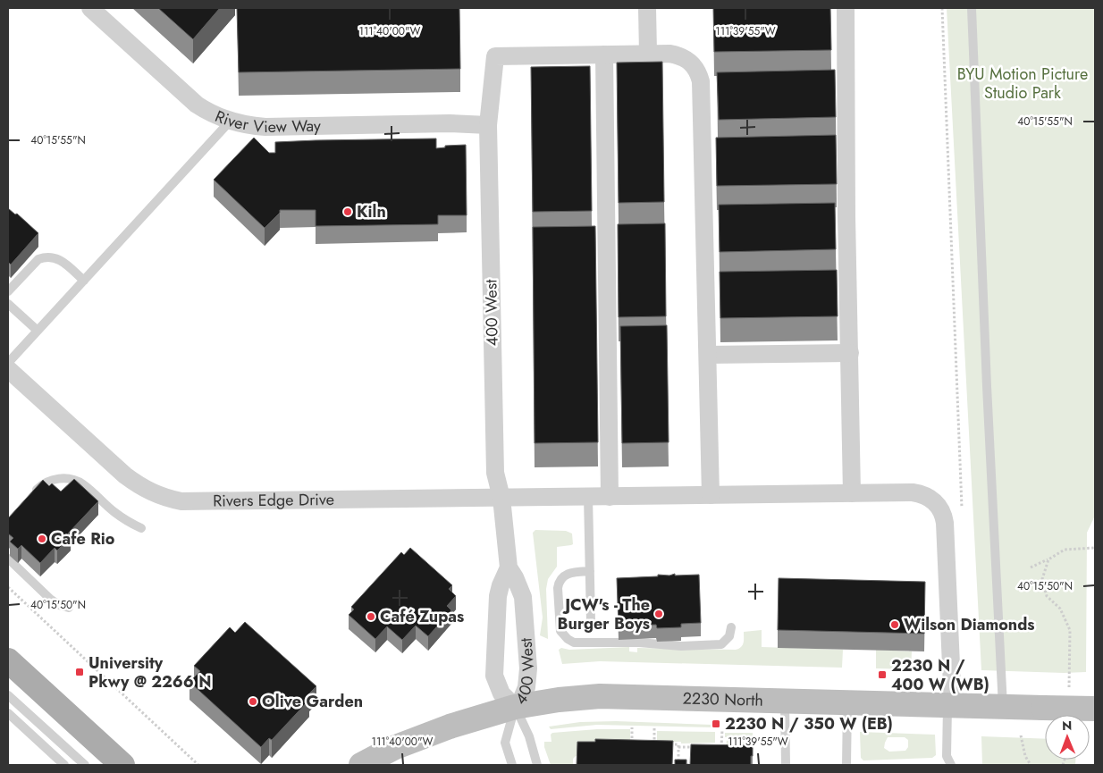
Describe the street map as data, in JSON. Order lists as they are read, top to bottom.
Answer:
{
  "streets": {
    "main road": ["2230 North"],
    "street": ["River View Way", "400 West", "Rivers Edge Drive"]
  },
  "crossings": [
    ["River View Way", "400 West"],
    ["400 West", "Rivers Edge Drive"],
    ["400 West", "2230 North"],
    ["Rivers Edge Drive", "2230 North"]
  ],
  "parks": ["BYU Motion Picture Studio Park"],
  "places": {
    "other": [
      "Kiln",
      "Cafe Rio",
      "JCW's - The Burger Boys",
      "Café Zupas",
      "Wilson Diamonds",
      "Olive Garden"
    ],
    "transit": ["University Pkwy @ 2266 N", "2230 N / 400 W (WB)", "2230 N / 350 W (EB)"]
  },
  "north": "top",
  "coordinates": [
    "111°40'00\"W",
    "111°39'55\"W",
    "40°15'55\"N",
    "40°15'50\"N"
  ]
}
